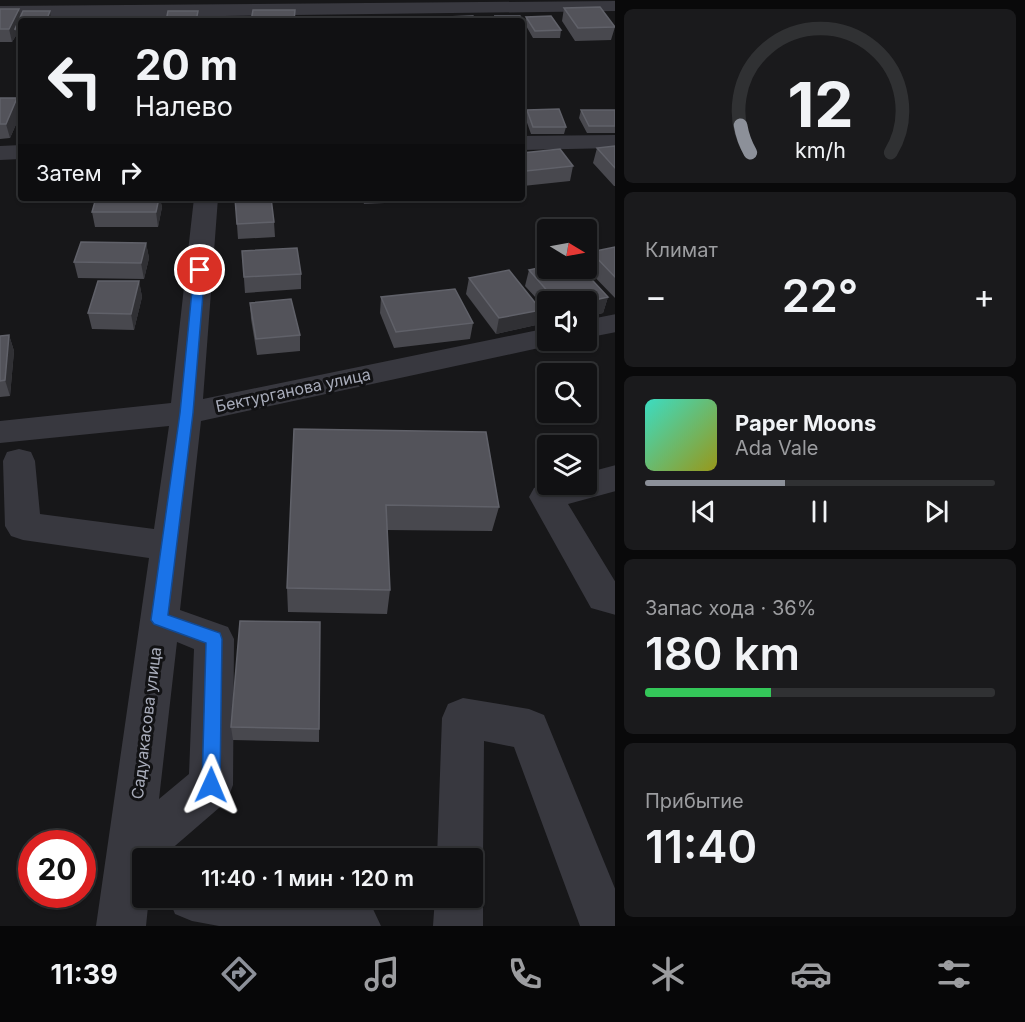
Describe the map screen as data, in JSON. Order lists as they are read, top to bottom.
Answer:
{
  "streets": {
    "street": ["Бектурганова улица", "Садуакасова улица"]
  },
  "crossings": [
    ["Бектурганова улица", "Садуакасова улица"]
  ],
  "north": "right",
  "page": {
    "turn": ["20 m", "Налево"],
    "then": "Затем",
    "tile": [
      "Климат",
      ["Запас хода · 36%", "180 km"],
      ["Прибытие", "11:40"]
    ],
    "heat": ["−", "22°", "+"],
    "song": ["Paper Moons", "Ada Vale"],
    "limit": "20",
    "trip": "11:40 · 1 мин · 120 m",
    "tabs": "11:39",
    "gauge": ["12", "km/h"]
  }
}
